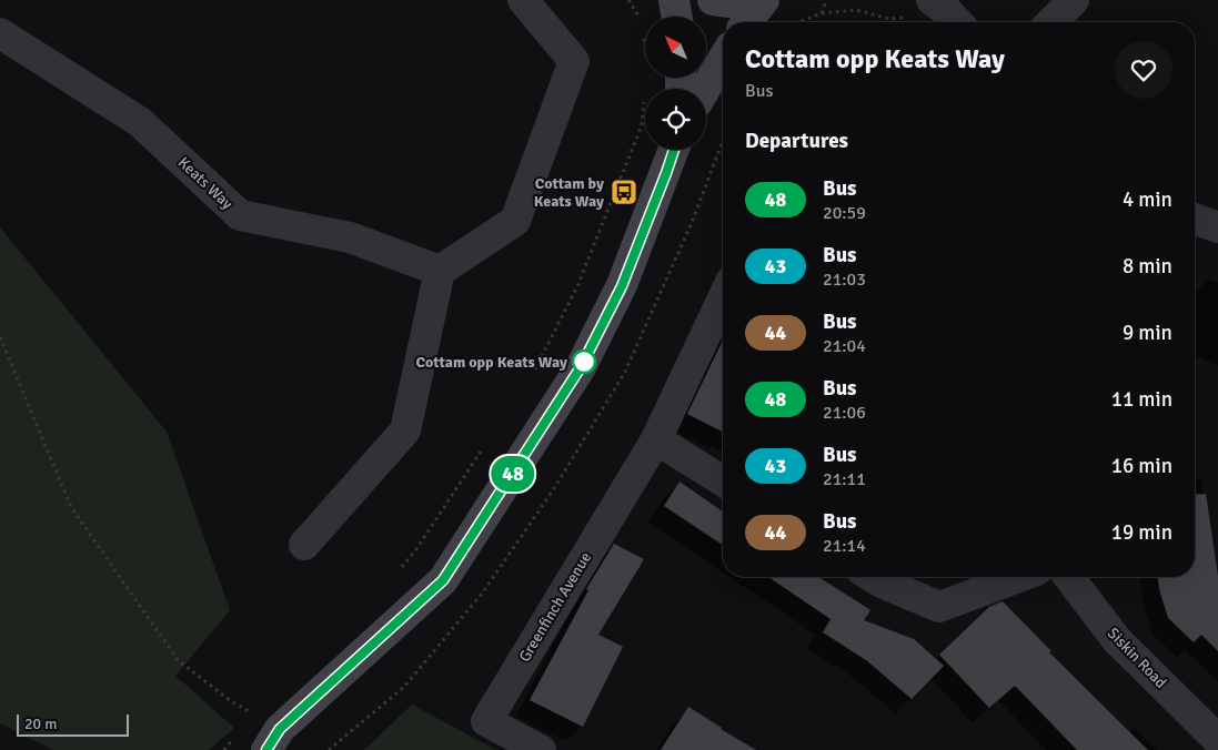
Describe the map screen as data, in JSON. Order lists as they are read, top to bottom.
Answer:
{
  "streets": {
    "street": ["Keats Way", "Greenfinch Avenue", "Siskin Road"]
  },
  "places": {
    "bus stop": ["Cottam by Keats Way"],
    "other": ["Cottam opp Keats Way"]
  },
  "lines": ["bus line 48"],
  "scale_bar": "20 m",
  "north": "top left",
  "page": {
    "on_map": "48",
    "heading": [
      ["Cottam opp Keats Way", "Bus"],
      "Departures"
    ],
    "list": [
      {
        "mark": "48",
        "name": "Bus",
        "note": "20:59",
        "value": "4 min"
      },
      {
        "mark": "43",
        "name": "Bus",
        "note": "21:03",
        "value": "8 min"
      },
      {
        "mark": "44",
        "name": "Bus",
        "note": "21:04",
        "value": "9 min"
      },
      {
        "mark": "48",
        "name": "Bus",
        "note": "21:06",
        "value": "11 min"
      },
      {
        "mark": "43",
        "name": "Bus",
        "note": "21:11",
        "value": "16 min"
      },
      {
        "mark": "44",
        "name": "Bus",
        "note": "21:14",
        "value": "19 min"
      }
    ],
    "scale": "20 m"
  }
}
